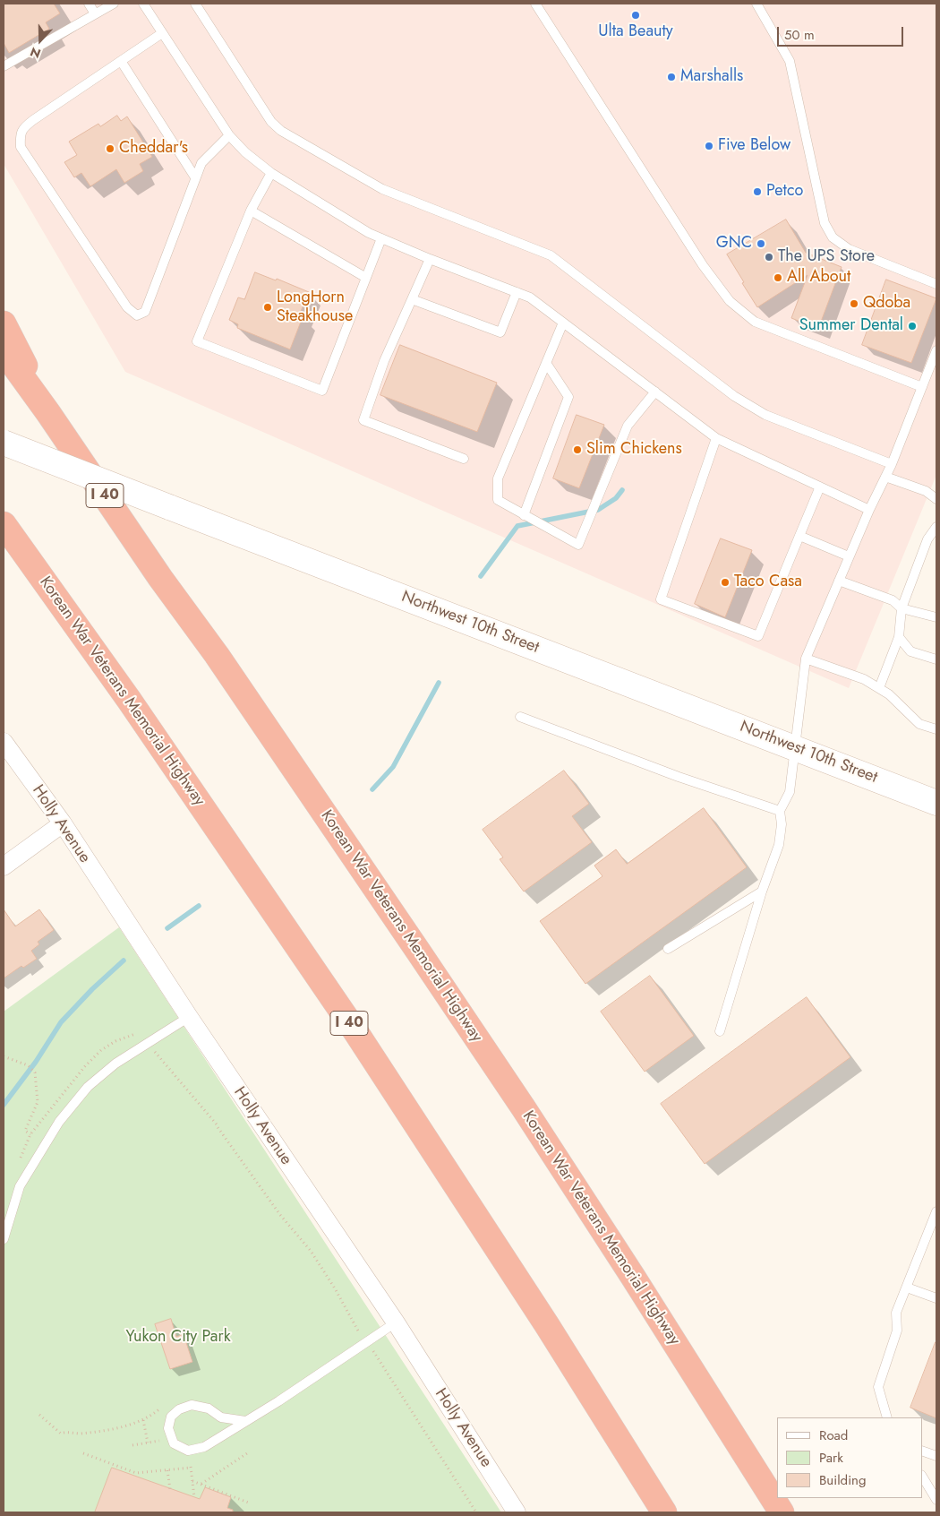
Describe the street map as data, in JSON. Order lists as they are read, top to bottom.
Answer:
{
  "streets": {
    "highway": ["I 40", "Korean War Veterans Memorial Highway"],
    "main road": ["Northwest 10th Street"],
    "street": ["Holly Avenue"]
  },
  "parks": ["Yukon City Park"],
  "places": [
    "Ulta Beauty",
    "Marshalls",
    "Five Below",
    "Cheddar's",
    "Petco",
    "GNC",
    "The UPS Store",
    "All About",
    "Qdoba",
    "LongHorn Steakhouse",
    "Summer Dental",
    "Slim Chickens",
    "Taco Casa"
  ],
  "legend": ["Road", "Park", "Building"],
  "scale_bar": "50 m",
  "north": "bottom"
}
